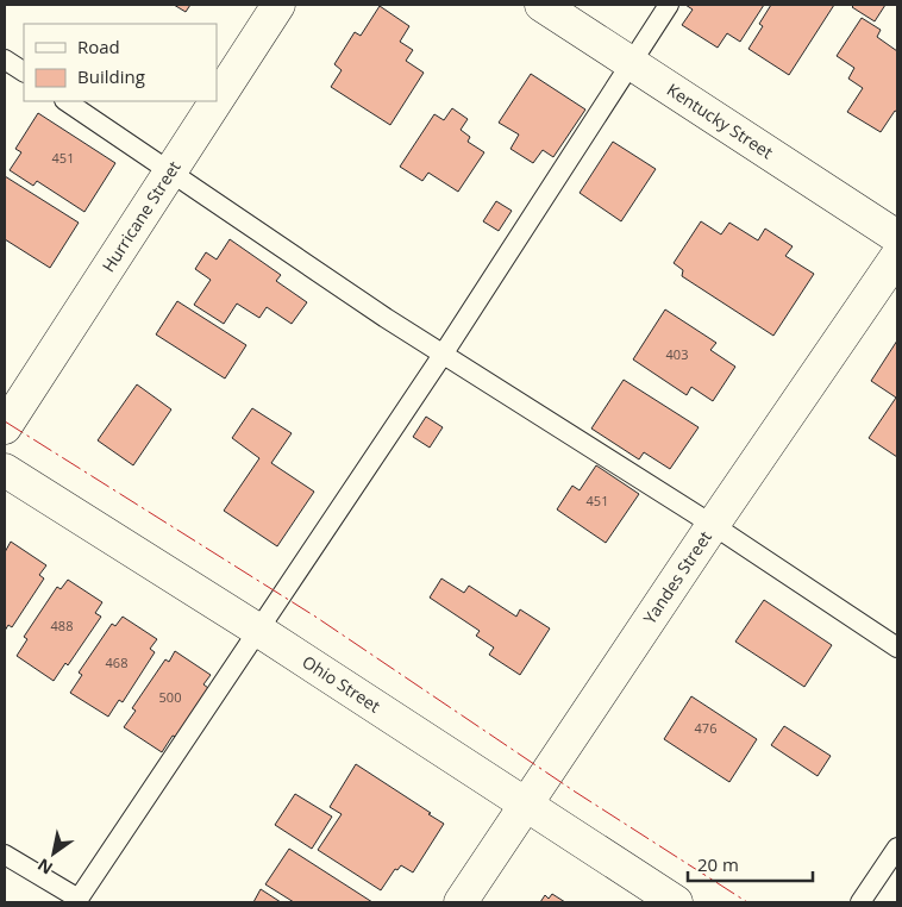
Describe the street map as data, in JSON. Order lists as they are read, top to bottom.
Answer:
{
  "streets": {
    "street": [
      "Kentucky Street",
      "Hurricane Street",
      "Yandes Street",
      "Ohio Street"
    ]
  },
  "crossings": [
    ["Yandes Street", "Ohio Street"]
  ],
  "house_numbers": [
    "451",
    "403",
    "451",
    "488",
    "468",
    "500",
    "476"
  ],
  "legend": ["Road", "Building"],
  "scale_bar": "20 m",
  "north": "bottom left"
}
